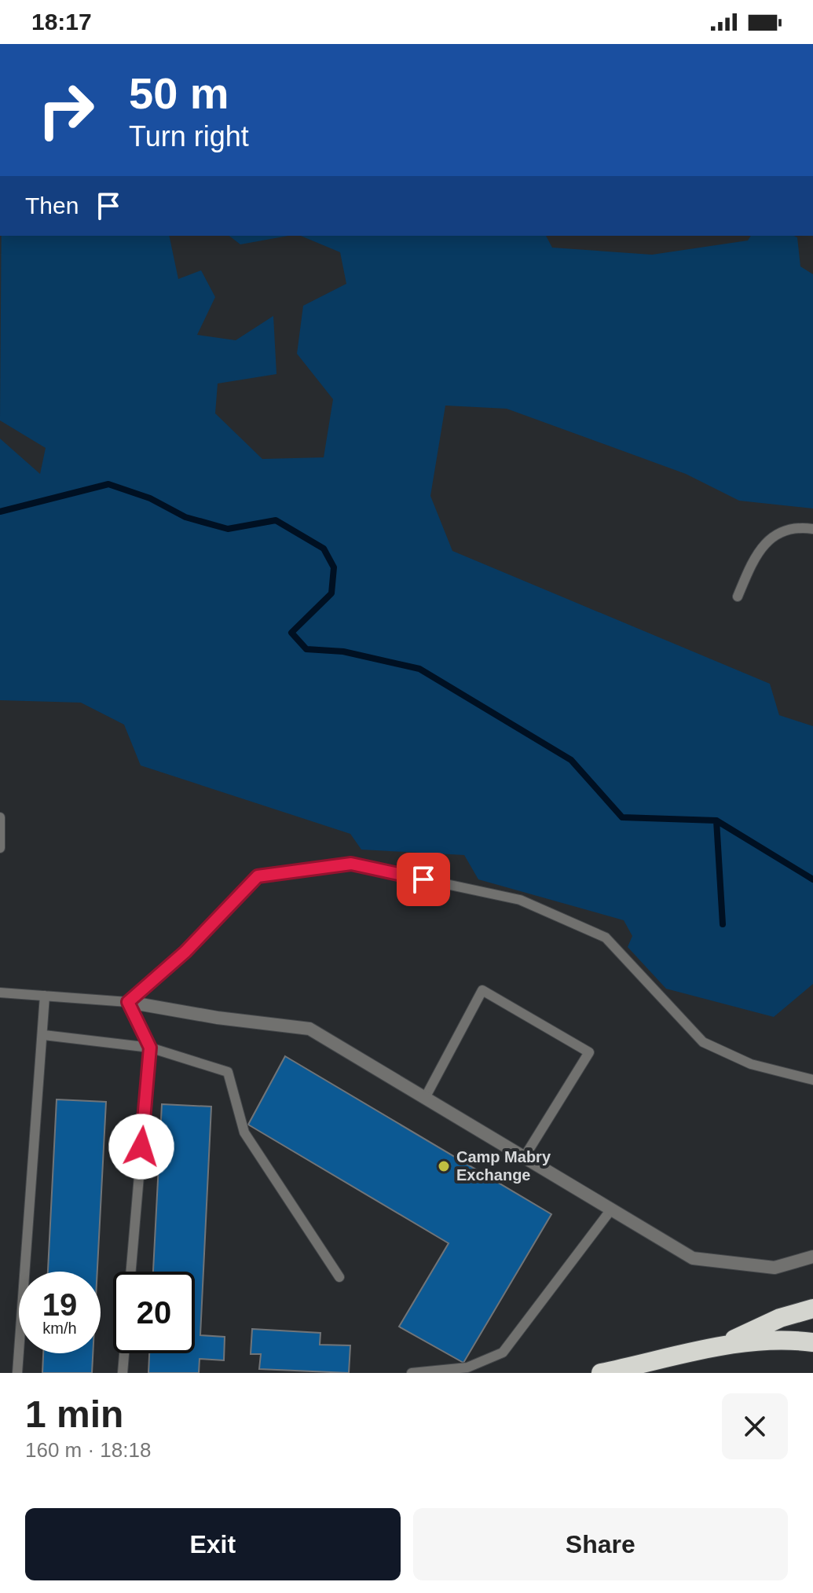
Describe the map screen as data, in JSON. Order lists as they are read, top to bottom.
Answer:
{
  "places": ["Camp Mabry Exchange"],
  "page": {
    "status": "18:17",
    "turn": ["50 m", "Turn right"],
    "then": "Then",
    "speed": "19 km/h",
    "limit": "20",
    "heading": ["1 min", "160 m · 18:18"],
    "buttons": ["Exit", "Share"]
  }
}
